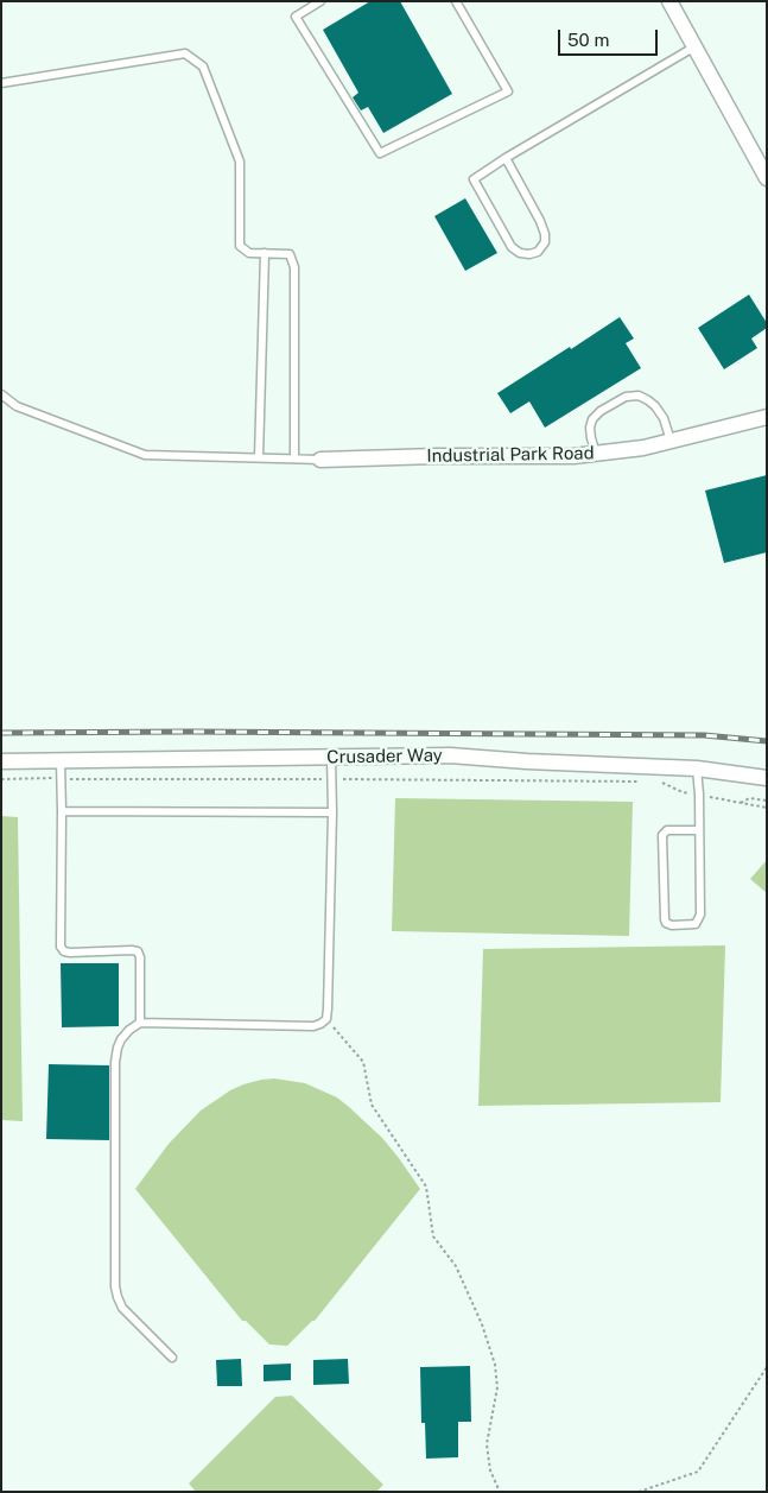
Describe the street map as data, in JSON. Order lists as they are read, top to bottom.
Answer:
{
  "streets": {
    "street": ["Industrial Park Road", "Crusader Way"]
  },
  "scale_bar": "50 m"
}
